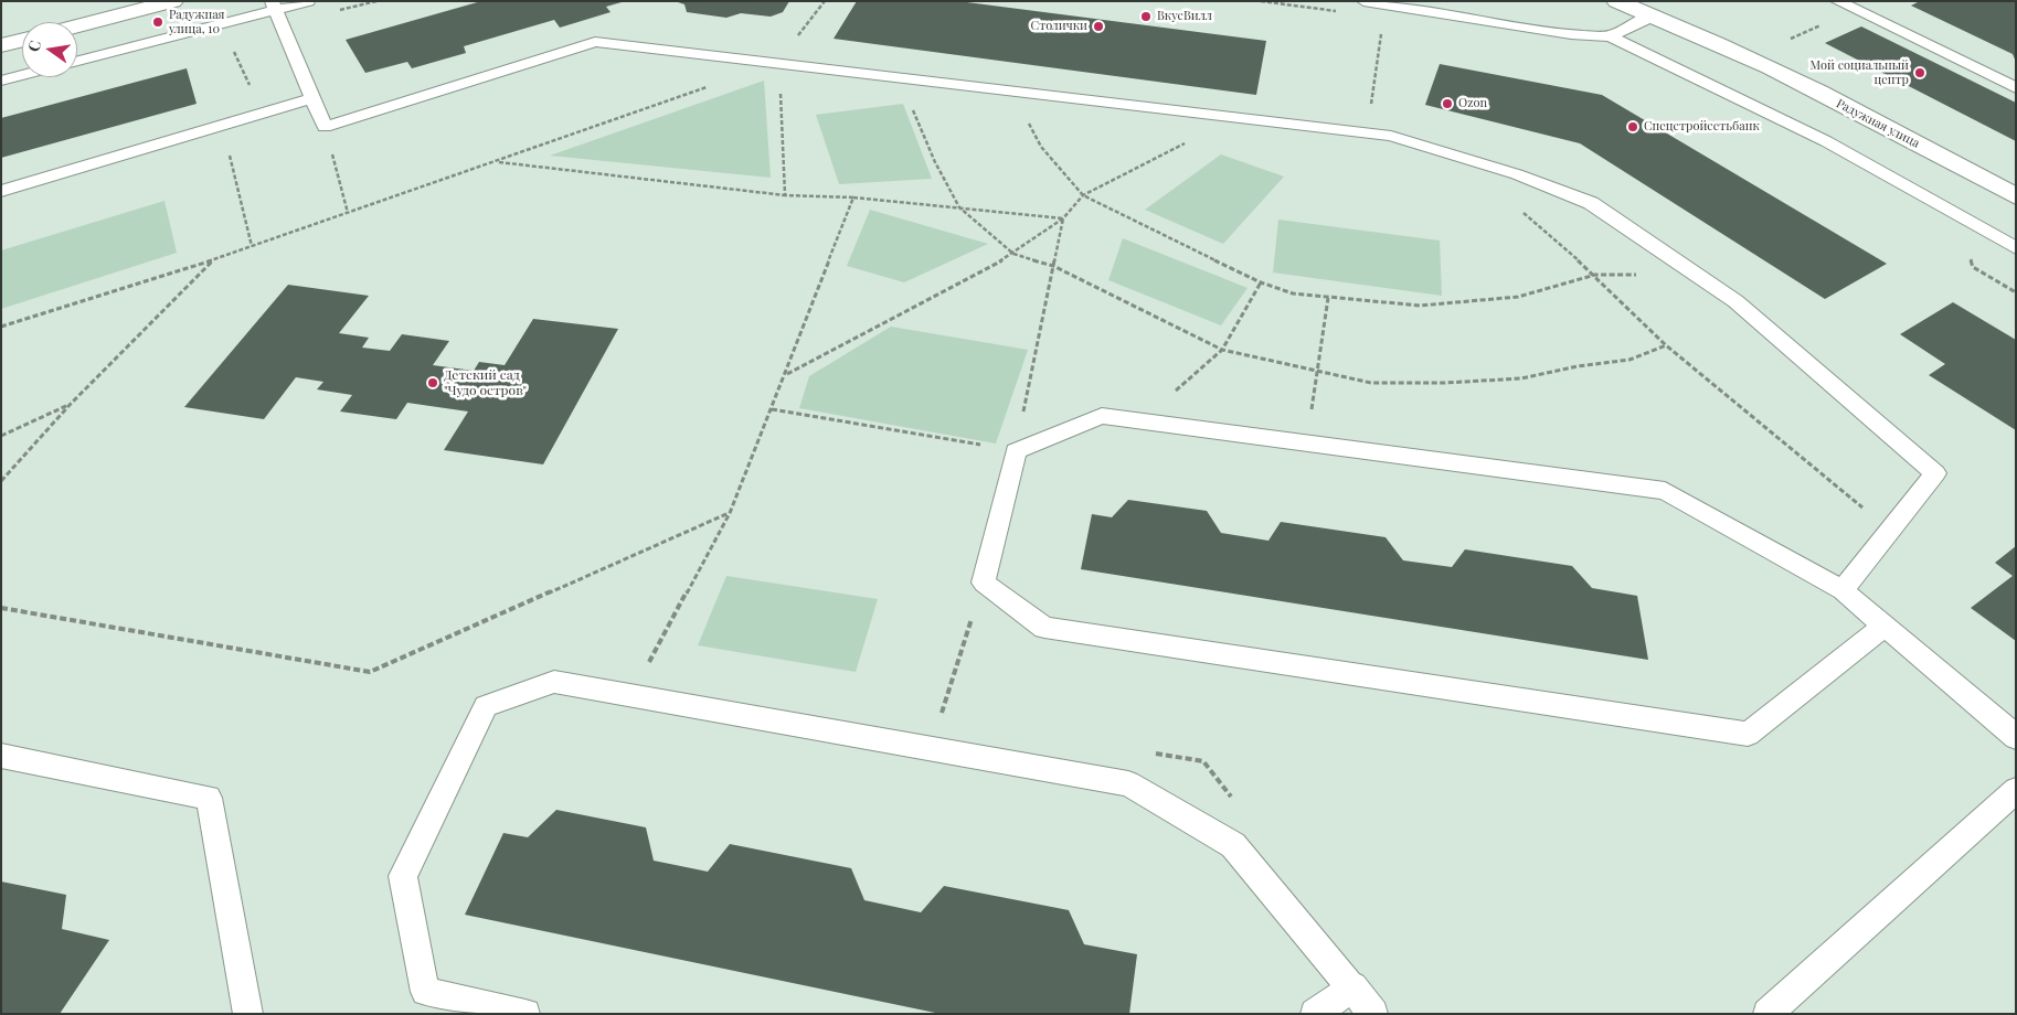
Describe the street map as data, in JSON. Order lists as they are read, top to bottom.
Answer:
{
  "streets": {
    "street": ["Радужная улица"]
  },
  "places": [
    "ВкусВилл",
    "Радужная улица, 10",
    "Столички",
    "Мой социальный центр",
    "Ozon",
    "Спецстройсетьбанк",
    "Детский сад \"Чудо остров\""
  ],
  "north": "left"
}
